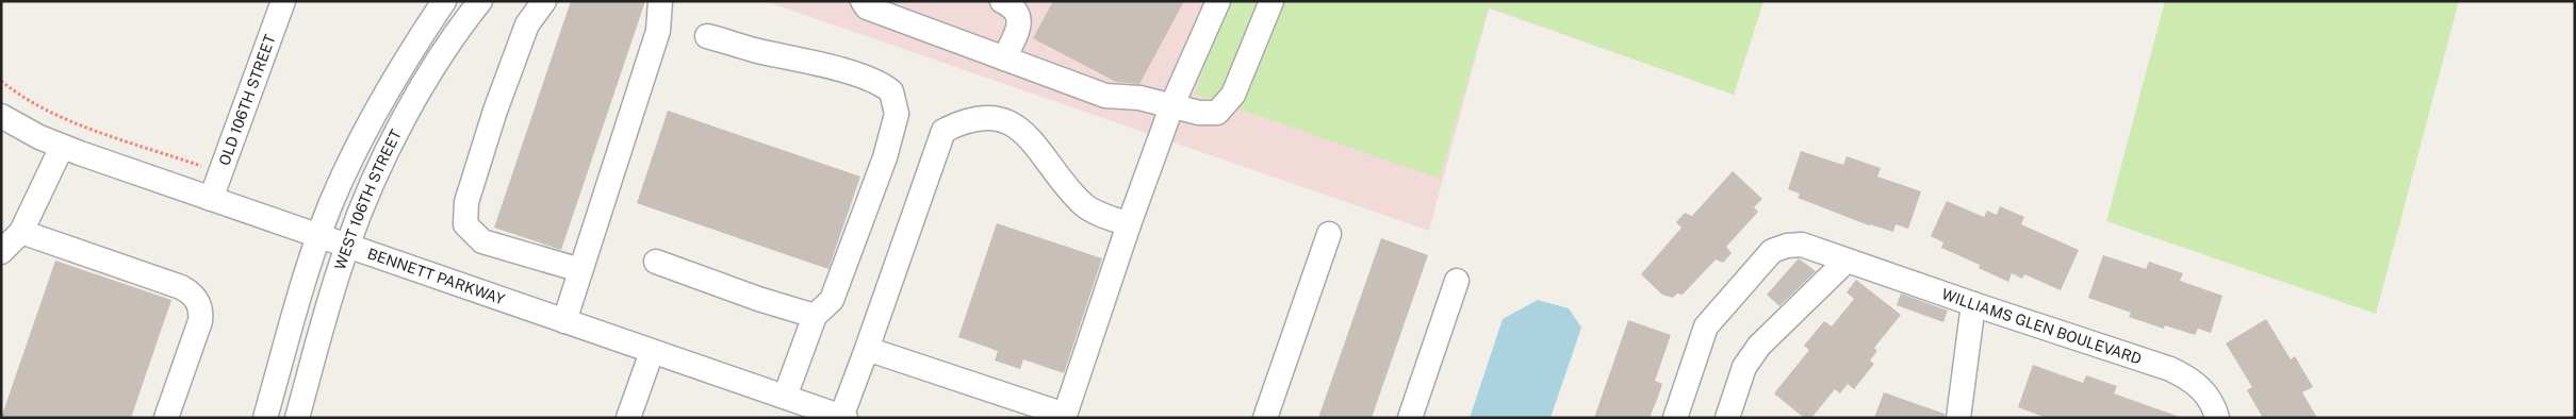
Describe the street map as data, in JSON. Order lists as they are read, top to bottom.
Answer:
{
  "streets": {
    "street": [
      "OLD 106TH STREET",
      "WEST 106TH STREET",
      "BENNETT PARKWAY",
      "WILLIAMS GLEN BOULEVARD"
    ]
  },
  "crossings": [
    ["OLD 106TH STREET", "BENNETT PARKWAY"],
    ["WEST 106TH STREET", "BENNETT PARKWAY"]
  ]
}
